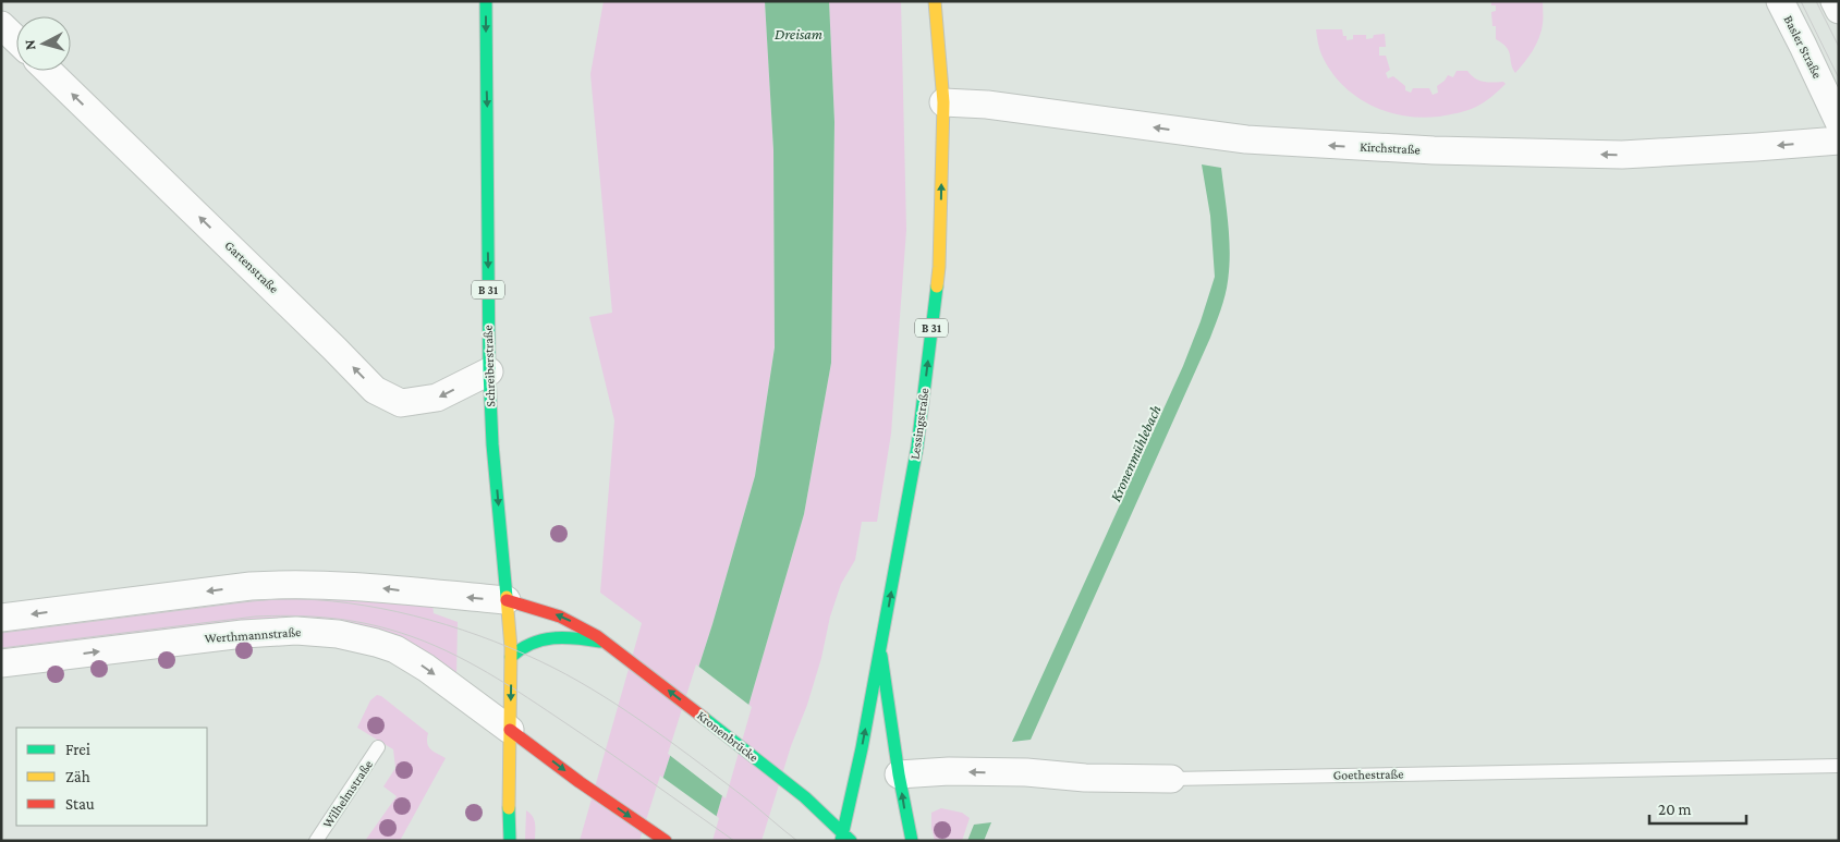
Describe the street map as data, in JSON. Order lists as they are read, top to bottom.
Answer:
{
  "streets": {
    "main road": [
      "B 31",
      "Schreiberstraße",
      "Lessingstraße",
      "Kronenbrücke"
    ],
    "street": [
      "Basler Straße",
      "Kirchstraße",
      "Gartenstraße",
      "Werthmannstraße",
      "Goethestraße"
    ],
    "lane": ["Wilhelmstraße"]
  },
  "crossings": [
    ["Kirchstraße", "Lessingstraße"],
    ["Gartenstraße", "Schreiberstraße"],
    ["B 31", "Schreiberstraße"],
    ["B 31", "Werthmannstraße"],
    ["Schreiberstraße", "Werthmannstraße"],
    ["Schreiberstraße", "Kronenbrücke"],
    ["Lessingstraße", "Kronenbrücke"]
  ],
  "one_way": [
    "Kirchstraße",
    "Gartenstraße",
    "Schreiberstraße",
    "Lessingstraße",
    "Kronenbrücke"
  ],
  "water": ["Dreisam", "Kronenmühlebach"],
  "legend": ["Frei", "Zäh", "Stau"],
  "scale_bar": "20 m",
  "north": "left"
}
